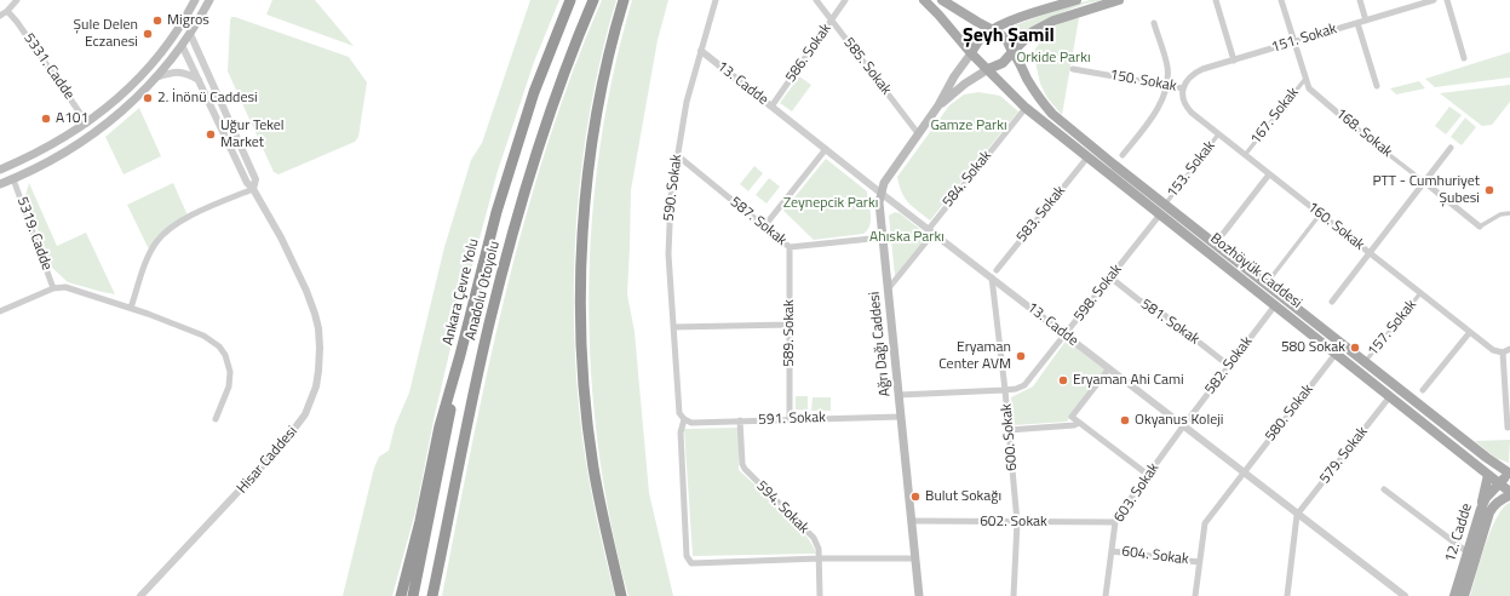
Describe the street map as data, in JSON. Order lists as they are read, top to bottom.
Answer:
{
  "streets": {
    "highway": ["Anadolu Otoyolu", "Ankara Çevre Yolu"],
    "main road": ["Bozhöyük Caddesi", "Ağrı Dağı Caddesi", "12. Cadde"],
    "street": [
      "151. Sokak",
      "586. Sokak",
      "5331. Cadde",
      "585. Sokak",
      "150. Sokak",
      "13. Cadde",
      "167. Sokak",
      "168. Sokak",
      "153. Sokak",
      "584. Sokak",
      "590. Sokak",
      "583. Sokak",
      "587. Sokak",
      "160. Sokak",
      "5319. Cadde",
      "598. Sokak",
      "581. Sokak",
      "157. Sokak",
      "589. Sokak",
      "582. Sokak",
      "580. Sokak",
      "591. Sokak",
      "600. Sokak",
      "579. Sokak",
      "Hisar Caddesi",
      "603. Sokak",
      "594. Sokak",
      "602. Sokak",
      "604. Sokak"
    ]
  },
  "crossings": [
    ["151. Sokak", "150. Sokak"],
    ["151. Sokak", "168. Sokak"],
    ["151. Sokak", "160. Sokak"],
    ["586. Sokak", "585. Sokak"],
    ["586. Sokak", "13. Cadde"],
    ["150. Sokak", "160. Sokak"],
    ["13. Cadde", "584. Sokak"],
    ["13. Cadde", "590. Sokak"],
    ["13. Cadde", "583. Sokak"],
    ["13. Cadde", "598. Sokak"],
    ["13. Cadde", "Ağrı Dağı Caddesi"],
    ["13. Cadde", "582. Sokak"],
    ["13. Cadde", "580. Sokak"],
    ["13. Cadde", "600. Sokak"],
    ["13. Cadde", "579. Sokak"],
    ["13. Cadde", "603. Sokak"],
    ["167. Sokak", "168. Sokak"],
    ["167. Sokak", "160. Sokak"],
    ["153. Sokak", "160. Sokak"],
    ["153. Sokak", "Bozhöyük Caddesi"],
    ["584. Sokak", "Bozhöyük Caddesi"],
    ["584. Sokak", "Ağrı Dağı Caddesi"],
    ["590. Sokak", "587. Sokak"],
    ["590. Sokak", "591. Sokak"],
    ["590. Sokak", "594. Sokak"],
    ["583. Sokak", "Bozhöyük Caddesi"],
    ["583. Sokak", "600. Sokak"],
    ["587. Sokak", "589. Sokak"],
    ["587. Sokak", "Ağrı Dağı Caddesi"],
    ["160. Sokak", "157. Sokak"],
    ["Bozhöyük Caddesi", "598. Sokak"],
    ["Bozhöyük Caddesi", "157. Sokak"],
    ["Bozhöyük Caddesi", "582. Sokak"],
    ["Bozhöyük Caddesi", "580. Sokak"],
    ["Bozhöyük Caddesi", "579. Sokak"],
    ["Bozhöyük Caddesi", "12. Cadde"],
    ["Anadolu Otoyolu", "Ankara Çevre Yolu"],
    ["598. Sokak", "581. Sokak"],
    ["598. Sokak", "Ağrı Dağı Caddesi"],
    ["598. Sokak", "600. Sokak"],
    ["581. Sokak", "582. Sokak"],
    ["589. Sokak", "591. Sokak"],
    ["Ağrı Dağı Caddesi", "591. Sokak"],
    ["Ağrı Dağı Caddesi", "602. Sokak"],
    ["582. Sokak", "603. Sokak"],
    ["580. Sokak", "604. Sokak"],
    ["591. Sokak", "594. Sokak"],
    ["600. Sokak", "602. Sokak"],
    ["603. Sokak", "602. Sokak"],
    ["603. Sokak", "604. Sokak"]
  ],
  "districts": ["Şeyh Şamil"],
  "parks": [
    "Orkide Parkı",
    "Gamze Parkı",
    "Zeynepcik Parkı",
    "Ahıska Parkı"
  ],
  "places": [
    "Migros",
    "Şule Delen Eczanesi",
    "2. İnönü Caddesi",
    "A101",
    "Uğur Tekel Market",
    "PTT - Cumhuriyet Şubesi",
    "580 Sokak",
    "Eryaman Center AVM",
    "Eryaman Ahi Cami",
    "Okyanus Koleji",
    "Bulut Sokağı"
  ]
}
